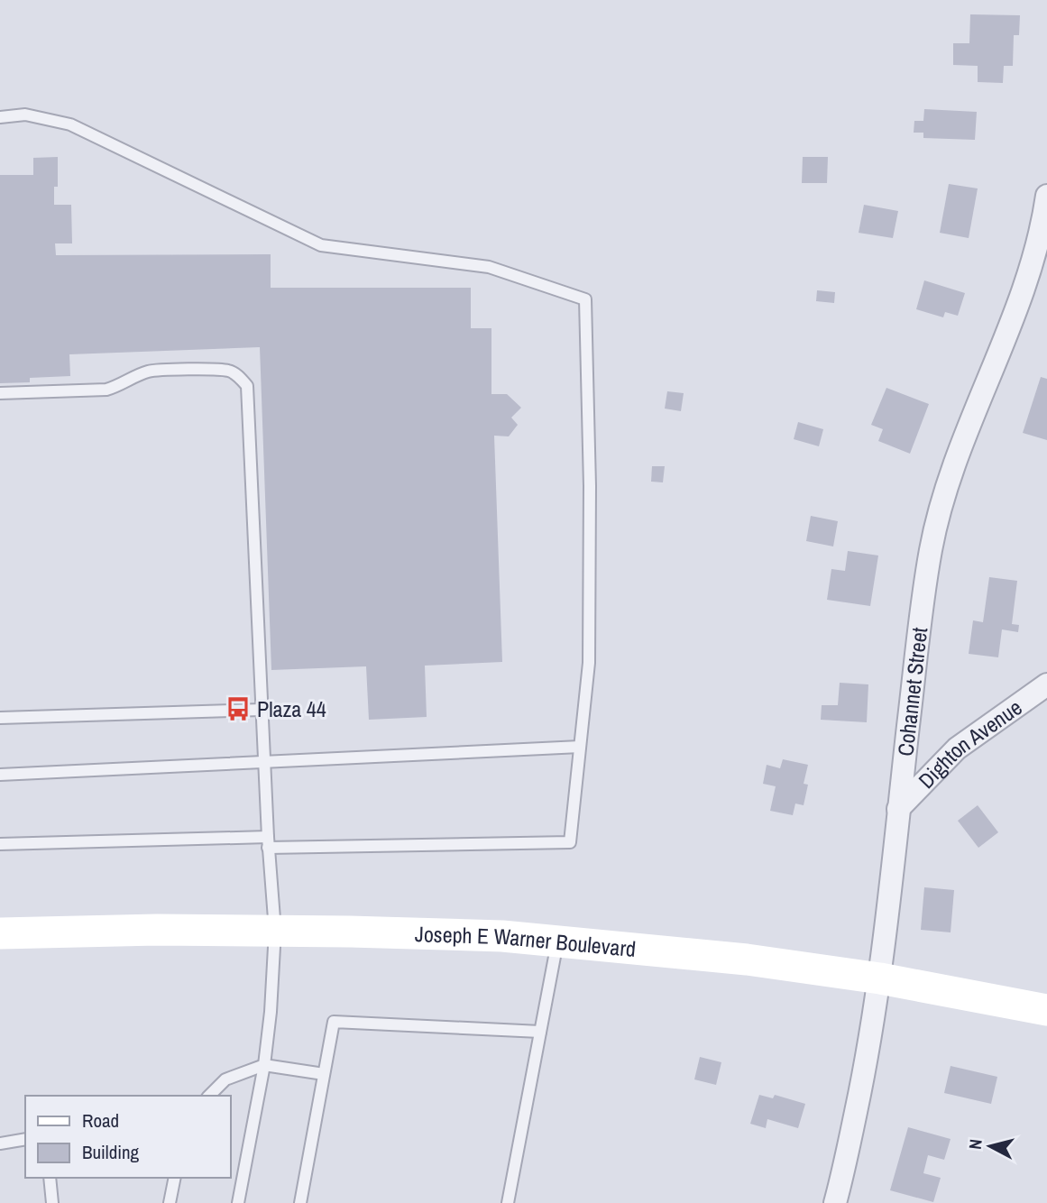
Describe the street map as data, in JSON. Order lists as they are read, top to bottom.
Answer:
{
  "streets": {
    "main road": ["Joseph E Warner Boulevard"],
    "street": ["Cohannet Street", "Dighton Avenue"]
  },
  "crossings": [
    ["Cohannet Street", "Dighton Avenue"],
    ["Cohannet Street", "Joseph E Warner Boulevard"]
  ],
  "places": {
    "bus stop": ["Plaza 44"]
  },
  "legend": ["Road", "Building"],
  "north": "left"
}
